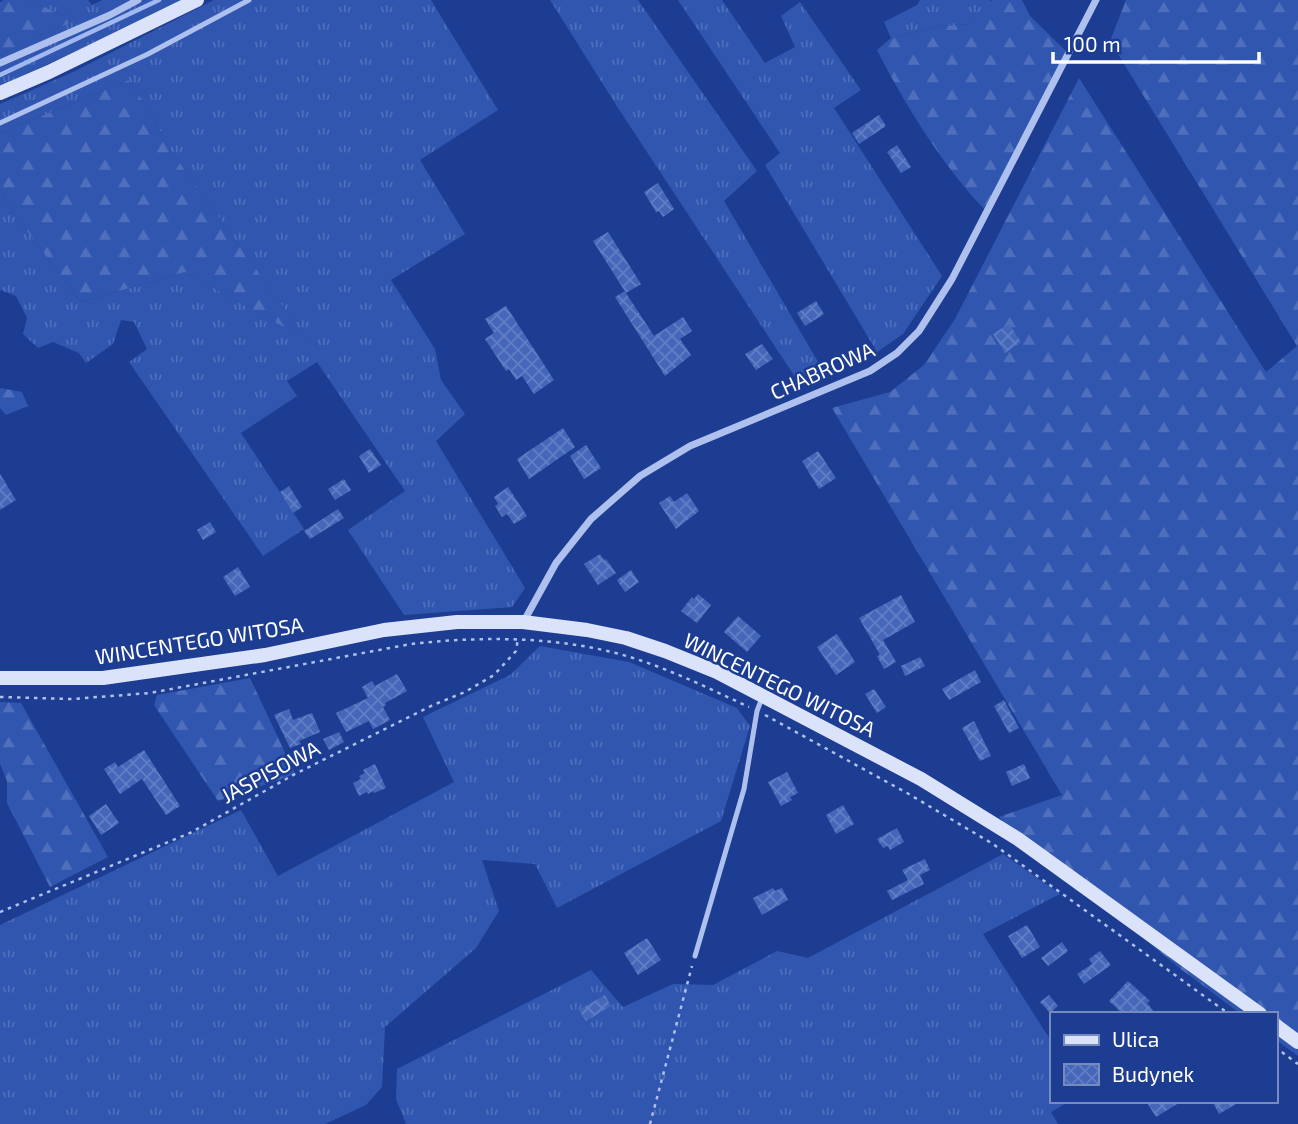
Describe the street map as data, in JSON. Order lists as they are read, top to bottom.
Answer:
{
  "streets": {
    "main road": ["WINCENTEGO WITOSA"],
    "street": ["CHABROWA"],
    "path": ["JASPISOWA"]
  },
  "crossings": [
    ["CHABROWA", "WINCENTEGO WITOSA"],
    ["CHABROWA", "JASPISOWA"],
    ["WINCENTEGO WITOSA", "JASPISOWA"]
  ],
  "legend": ["Ulica", "Budynek"],
  "scale_bar": "100 m"
}
